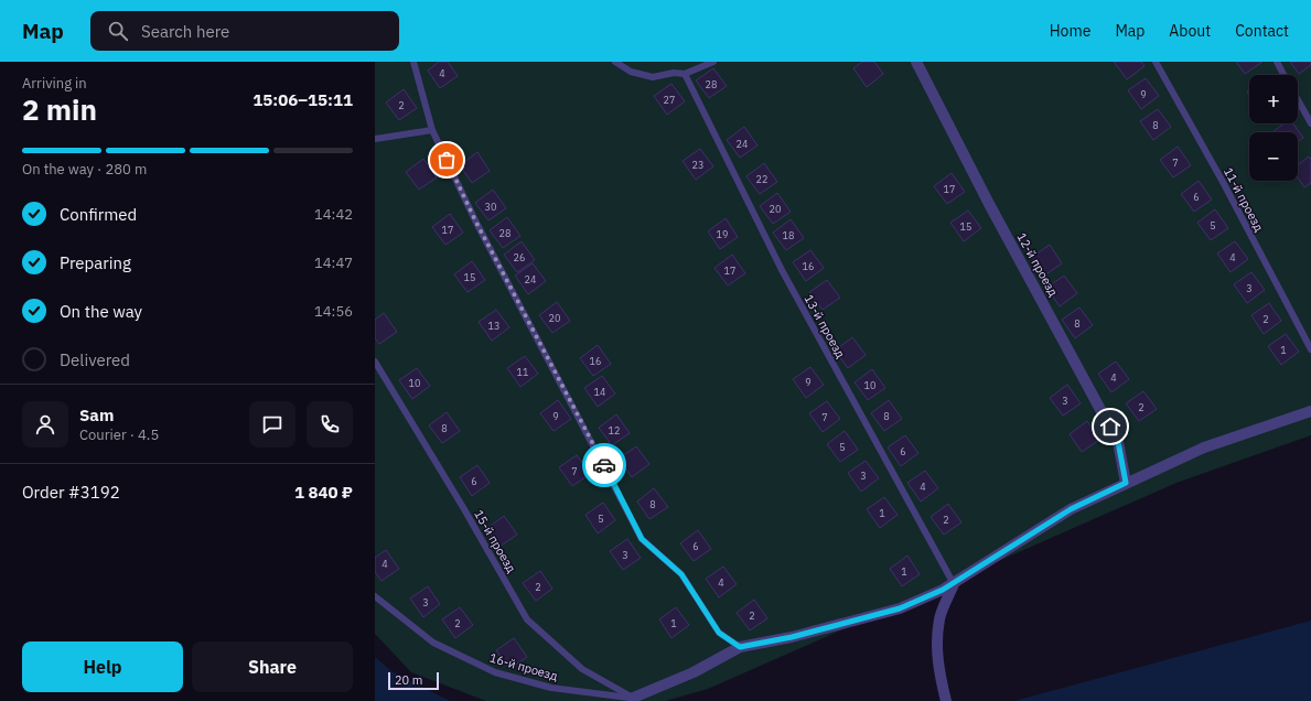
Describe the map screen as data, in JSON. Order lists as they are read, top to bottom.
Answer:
{
  "streets": {
    "street": ["12-й проезд"],
    "lane": [
      "11-й проезд",
      "13-й проезд",
      "15-й проезд",
      "16-й проезд"
    ]
  },
  "crossings": [
    ["15-й проезд", "16-й проезд"]
  ],
  "house_numbers": [
    "4",
    "28",
    "9",
    "27",
    "2",
    "8",
    "24",
    "7",
    "23",
    "22",
    "17",
    "6",
    "30",
    "20",
    "5",
    "15",
    "17",
    "28",
    "19",
    "18",
    "26",
    "4",
    "16",
    "17",
    "15",
    "24",
    "3",
    "20",
    "2",
    "8",
    "13",
    "1",
    "16",
    "11",
    "4",
    "9",
    "10",
    "10",
    "14",
    "3",
    "2",
    "9",
    "8",
    "7",
    "8",
    "12",
    "5",
    "6",
    "7",
    "3",
    "6",
    "4",
    "8",
    "1",
    "5",
    "2",
    "6",
    "3",
    "4",
    "1",
    "4",
    "2",
    "3",
    "2",
    "2",
    "1"
  ],
  "scale_bar": "20 m",
  "page": {
    "header": "Map",
    "search": "Search here",
    "nav": [
      "Home",
      "Map",
      "About",
      "Contact"
    ],
    "heading": ["2 min", "Arriving in", "15:06–15:11"],
    "panel": [
      "Sam",
      "Courier · 4.5",
      "Order #3192",
      "1 840 ₽"
    ],
    "map_buttons": ["+", "−"],
    "bar": "On the way · 280 m",
    "list": [
      ["Confirmed", "14:42"],
      ["Preparing", "14:47"],
      ["On the way", "14:56"],
      "Delivered"
    ],
    "buttons": ["Help", "Share"],
    "scale": "20 m"
  }
}
